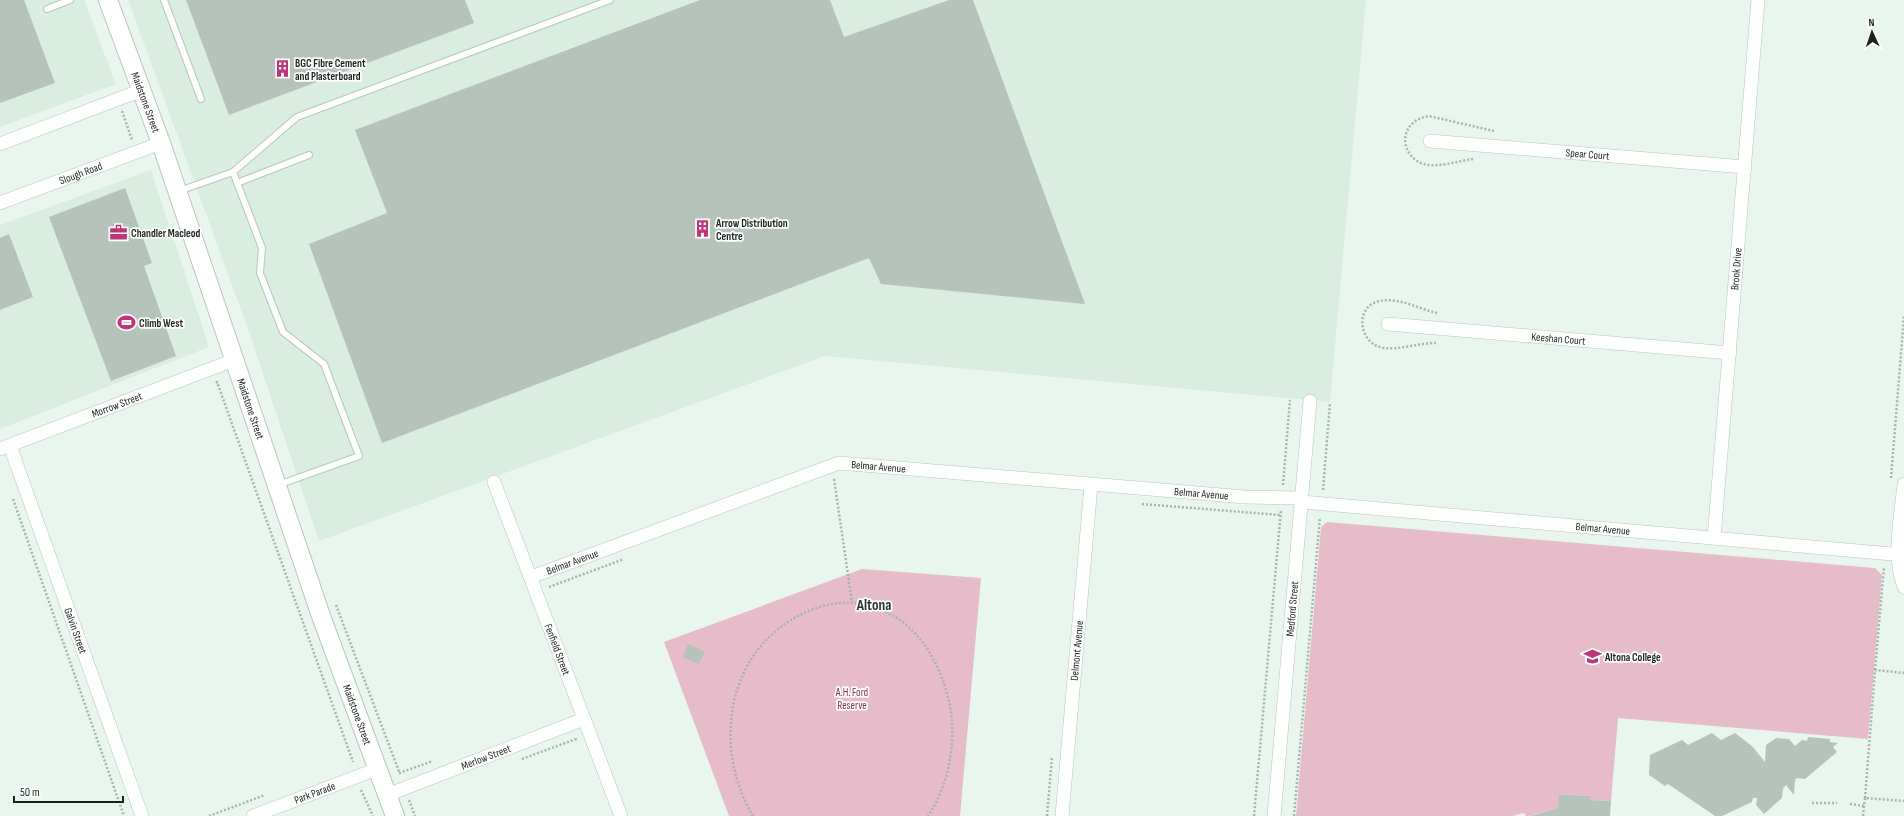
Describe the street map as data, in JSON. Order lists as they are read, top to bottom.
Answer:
{
  "streets": {
    "main road": ["Maidstone Street"],
    "street": [
      "Spear Court",
      "Slough Road",
      "Brook Drive",
      "Keeshan Court",
      "Morrow Street",
      "Belmar Avenue",
      "Medford Street",
      "Galvin Street",
      "Fenfield Street",
      "Delmont Avenue",
      "Merlow Street",
      "Park Parade"
    ]
  },
  "crossings": [
    ["Maidstone Street", "Slough Road"],
    ["Maidstone Street", "Morrow Street"],
    ["Maidstone Street", "Merlow Street"],
    ["Maidstone Street", "Park Parade"],
    ["Spear Court", "Brook Drive"],
    ["Brook Drive", "Keeshan Court"],
    ["Brook Drive", "Belmar Avenue"],
    ["Morrow Street", "Galvin Street"],
    ["Belmar Avenue", "Medford Street"],
    ["Belmar Avenue", "Fenfield Street"],
    ["Belmar Avenue", "Delmont Avenue"],
    ["Fenfield Street", "Merlow Street"]
  ],
  "districts": ["Altona"],
  "parks": ["A.H. Ford Reserve"],
  "places": {
    "building": ["BGC Fibre Cement and Plasterboard", "Arrow Distribution Centre"],
    "office": ["Chandler Macleod"],
    "sports": ["Climb West"],
    "school or university": ["Altona College"]
  },
  "scale_bar": "50 m",
  "north": "top"
}
